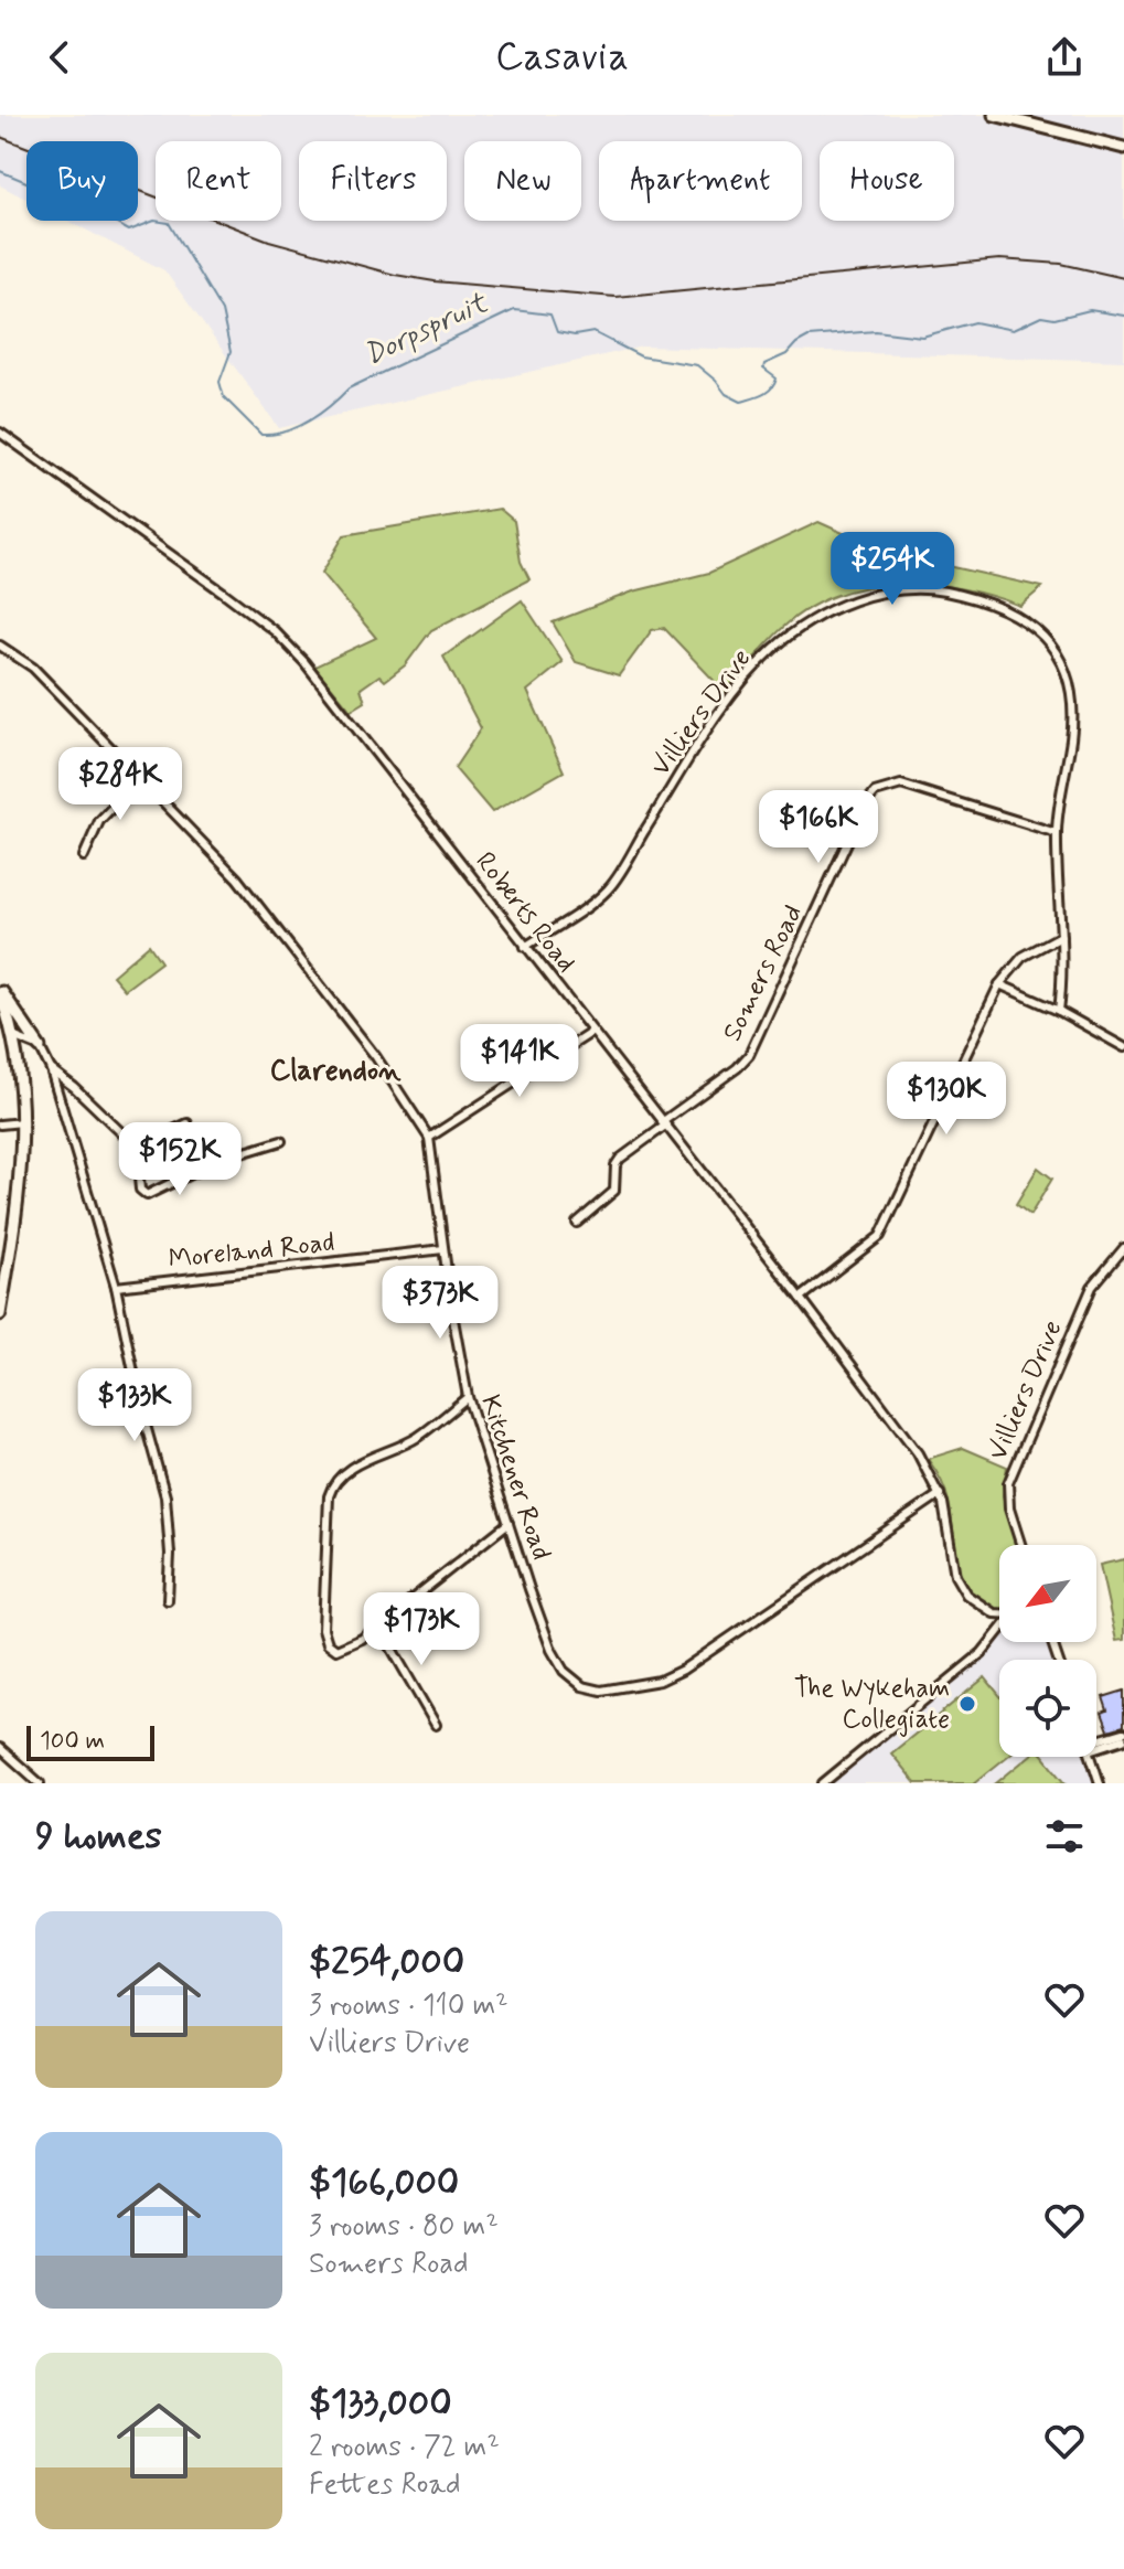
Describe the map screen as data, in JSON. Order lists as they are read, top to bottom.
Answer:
{
  "streets": {
    "street": [
      "Villiers Drive",
      "Roberts Road",
      "Somers Road",
      "Moreland Road",
      "Kitchener Road"
    ]
  },
  "crossings": [
    ["Villiers Drive", "Roberts Road"],
    ["Villiers Drive", "Somers Road"],
    ["Roberts Road", "Somers Road"],
    ["Roberts Road", "Kitchener Road"],
    ["Moreland Road", "Kitchener Road"]
  ],
  "districts": ["Clarendon"],
  "water": ["Dorpspruit"],
  "places": ["The Wykeham Collegiate"],
  "scale_bar": "100 m",
  "north": "bottom left",
  "page": {
    "header": "Casavia",
    "chip": [
      "Buy",
      "Rent",
      "Filters",
      "New",
      "Apartment",
      "House"
    ],
    "price": [
      "$254K",
      "$284K",
      "$166K",
      "$141K",
      "$130K",
      "$152K",
      "$373K",
      "$133K",
      "$173K"
    ],
    "scale": "100 m",
    "heading": "9 homes",
    "list": [
      {
        "name": "$254,000",
        "note": "3 rooms · 110 m² · Villiers Drive"
      },
      {
        "name": "$166,000",
        "note": "3 rooms · 80 m² · Somers Road"
      },
      {
        "name": "$133,000",
        "note": "2 rooms · 72 m² · Fettes Road"
      }
    ]
  }
}
